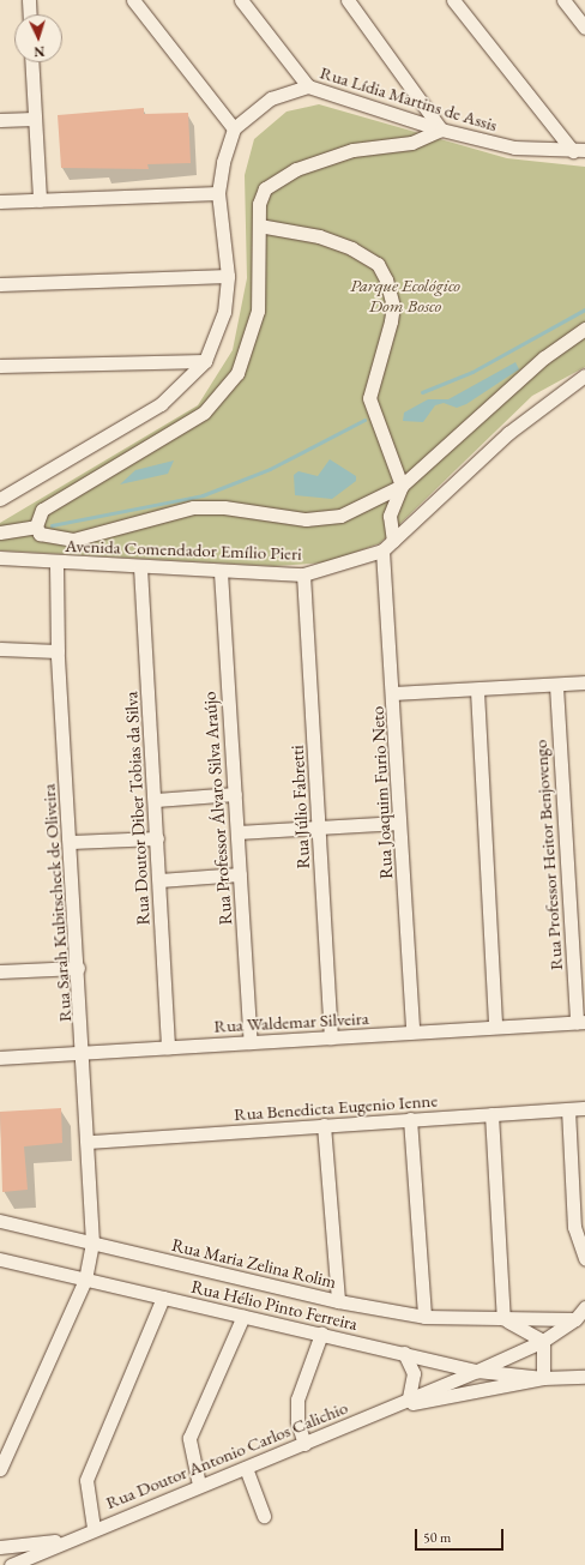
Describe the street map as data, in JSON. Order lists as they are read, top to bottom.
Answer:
{
  "streets": {
    "street": [
      "Rua Lídia Martins de Assis",
      "Avenida Comendador Emílio Pieri",
      "Rua Joaquim Furio Neto",
      "Rua Júlio Fabretti",
      "Rua Doutor Diber Tobias da Silva",
      "Rua Professor Álvaro Silva Araújo",
      "Rua Professor Heitor Benjovengo",
      "Rua Sarah Kubitscheck de Oliveira",
      "Rua Waldemar Silveira",
      "Rua Benedicta Eugenio Ienne",
      "Rua Maria Zelina Rolim",
      "Rua Hélio Pinto Ferreira",
      "Rua Doutor Antonio Carlos Calichio"
    ]
  },
  "crossings": [
    ["Avenida Comendador Emílio Pieri", "Rua Joaquim Furio Neto"],
    ["Avenida Comendador Emílio Pieri", "Rua Júlio Fabretti"],
    ["Avenida Comendador Emílio Pieri", "Rua Doutor Diber Tobias da Silva"],
    ["Avenida Comendador Emílio Pieri", "Rua Professor Álvaro Silva Araújo"],
    ["Avenida Comendador Emílio Pieri", "Rua Sarah Kubitscheck de Oliveira"],
    ["Rua Joaquim Furio Neto", "Rua Waldemar Silveira"],
    ["Rua Júlio Fabretti", "Rua Waldemar Silveira"],
    ["Rua Doutor Diber Tobias da Silva", "Rua Waldemar Silveira"],
    ["Rua Professor Álvaro Silva Araújo", "Rua Waldemar Silveira"],
    ["Rua Professor Heitor Benjovengo", "Rua Waldemar Silveira"],
    ["Rua Sarah Kubitscheck de Oliveira", "Rua Waldemar Silveira"],
    ["Rua Sarah Kubitscheck de Oliveira", "Rua Benedicta Eugenio Ienne"],
    ["Rua Sarah Kubitscheck de Oliveira", "Rua Maria Zelina Rolim"],
    ["Rua Sarah Kubitscheck de Oliveira", "Rua Hélio Pinto Ferreira"],
    ["Rua Maria Zelina Rolim", "Rua Doutor Antonio Carlos Calichio"],
    ["Rua Hélio Pinto Ferreira", "Rua Doutor Antonio Carlos Calichio"]
  ],
  "parks": ["Parque Ecológico Dom Bosco"],
  "scale_bar": "50 m",
  "north": "bottom"
}
